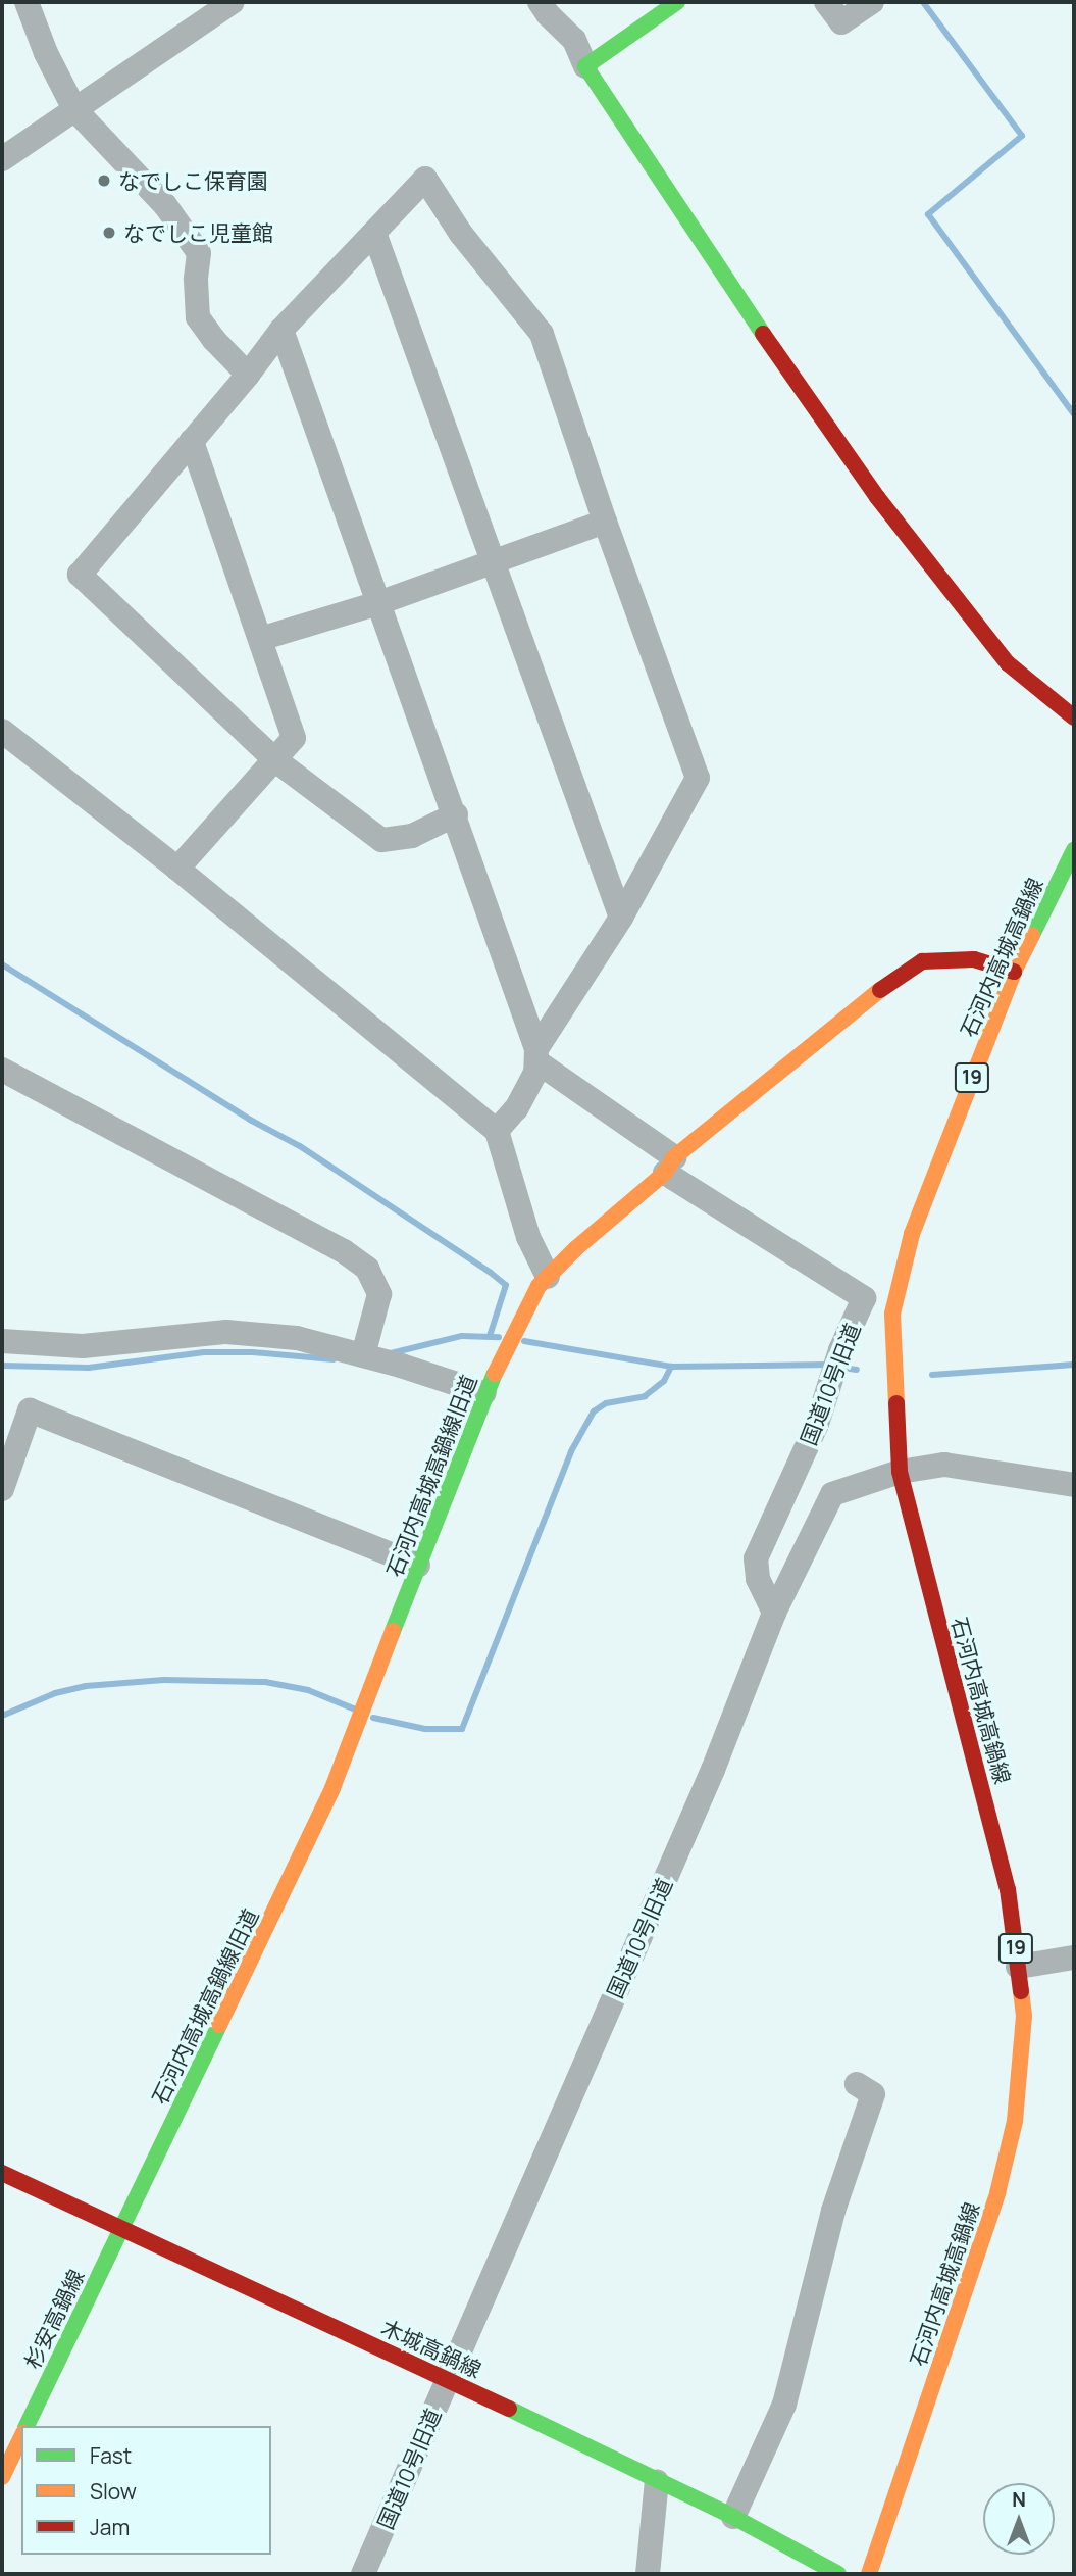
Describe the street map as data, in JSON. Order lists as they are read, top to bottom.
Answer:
{
  "streets": {
    "main road": [
      "石河内高城高鍋線",
      "19",
      "石河内高城高鍋線旧道",
      "杉安高鍋線",
      "木城高鍋線"
    ],
    "street": ["国道10号旧道"]
  },
  "crossings": [
    ["石河内高城高鍋線", "石河内高城高鍋線旧道"],
    ["国道10号旧道", "石河内高城高鍋線旧道"],
    ["国道10号旧道", "木城高鍋線"],
    ["石河内高城高鍋線旧道", "杉安高鍋線"],
    ["石河内高城高鍋線旧道", "木城高鍋線"],
    ["杉安高鍋線", "木城高鍋線"]
  ],
  "places": ["なでしこ保育園", "なでしこ児童館"],
  "legend": ["Fast", "Slow", "Jam"],
  "north": "top"
}
